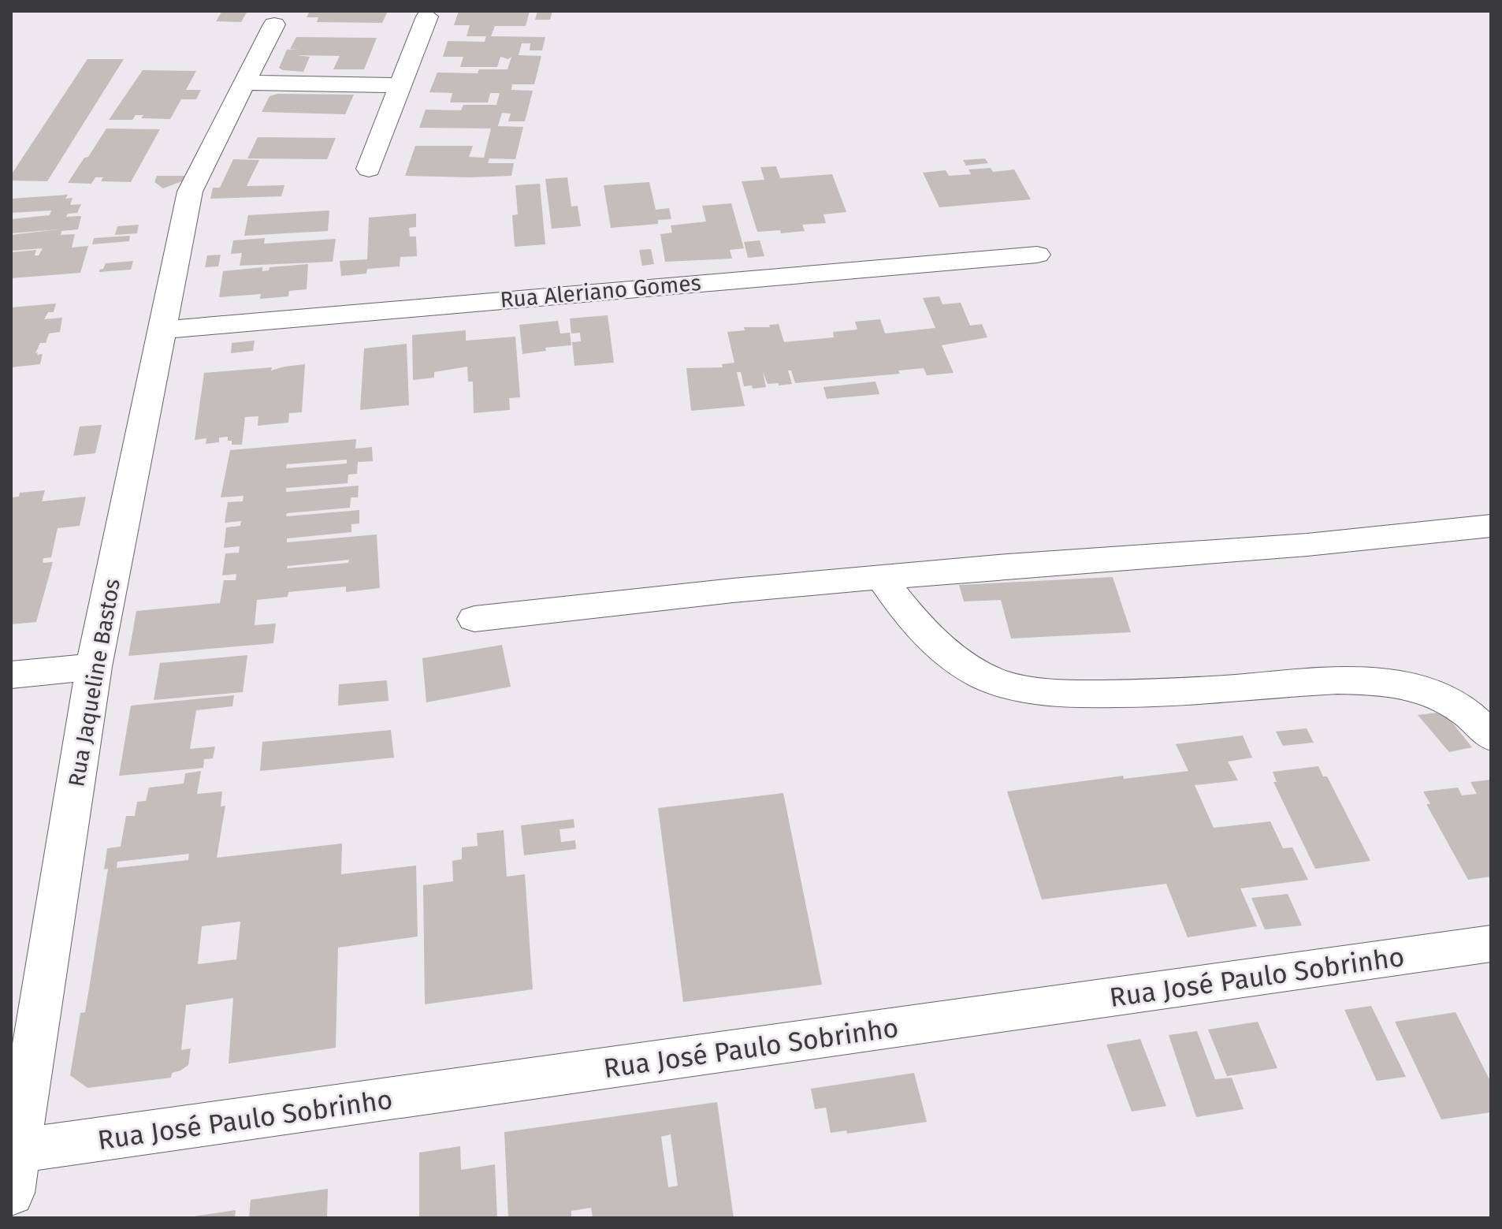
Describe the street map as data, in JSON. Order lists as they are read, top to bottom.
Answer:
{
  "streets": {
    "street": ["Rua Aleriano Gomes", "Rua Jaqueline Bastos", "Rua José Paulo Sobrinho"]
  },
  "crossings": [
    ["Rua Aleriano Gomes", "Rua Jaqueline Bastos"],
    ["Rua Jaqueline Bastos", "Rua José Paulo Sobrinho"]
  ]
}
